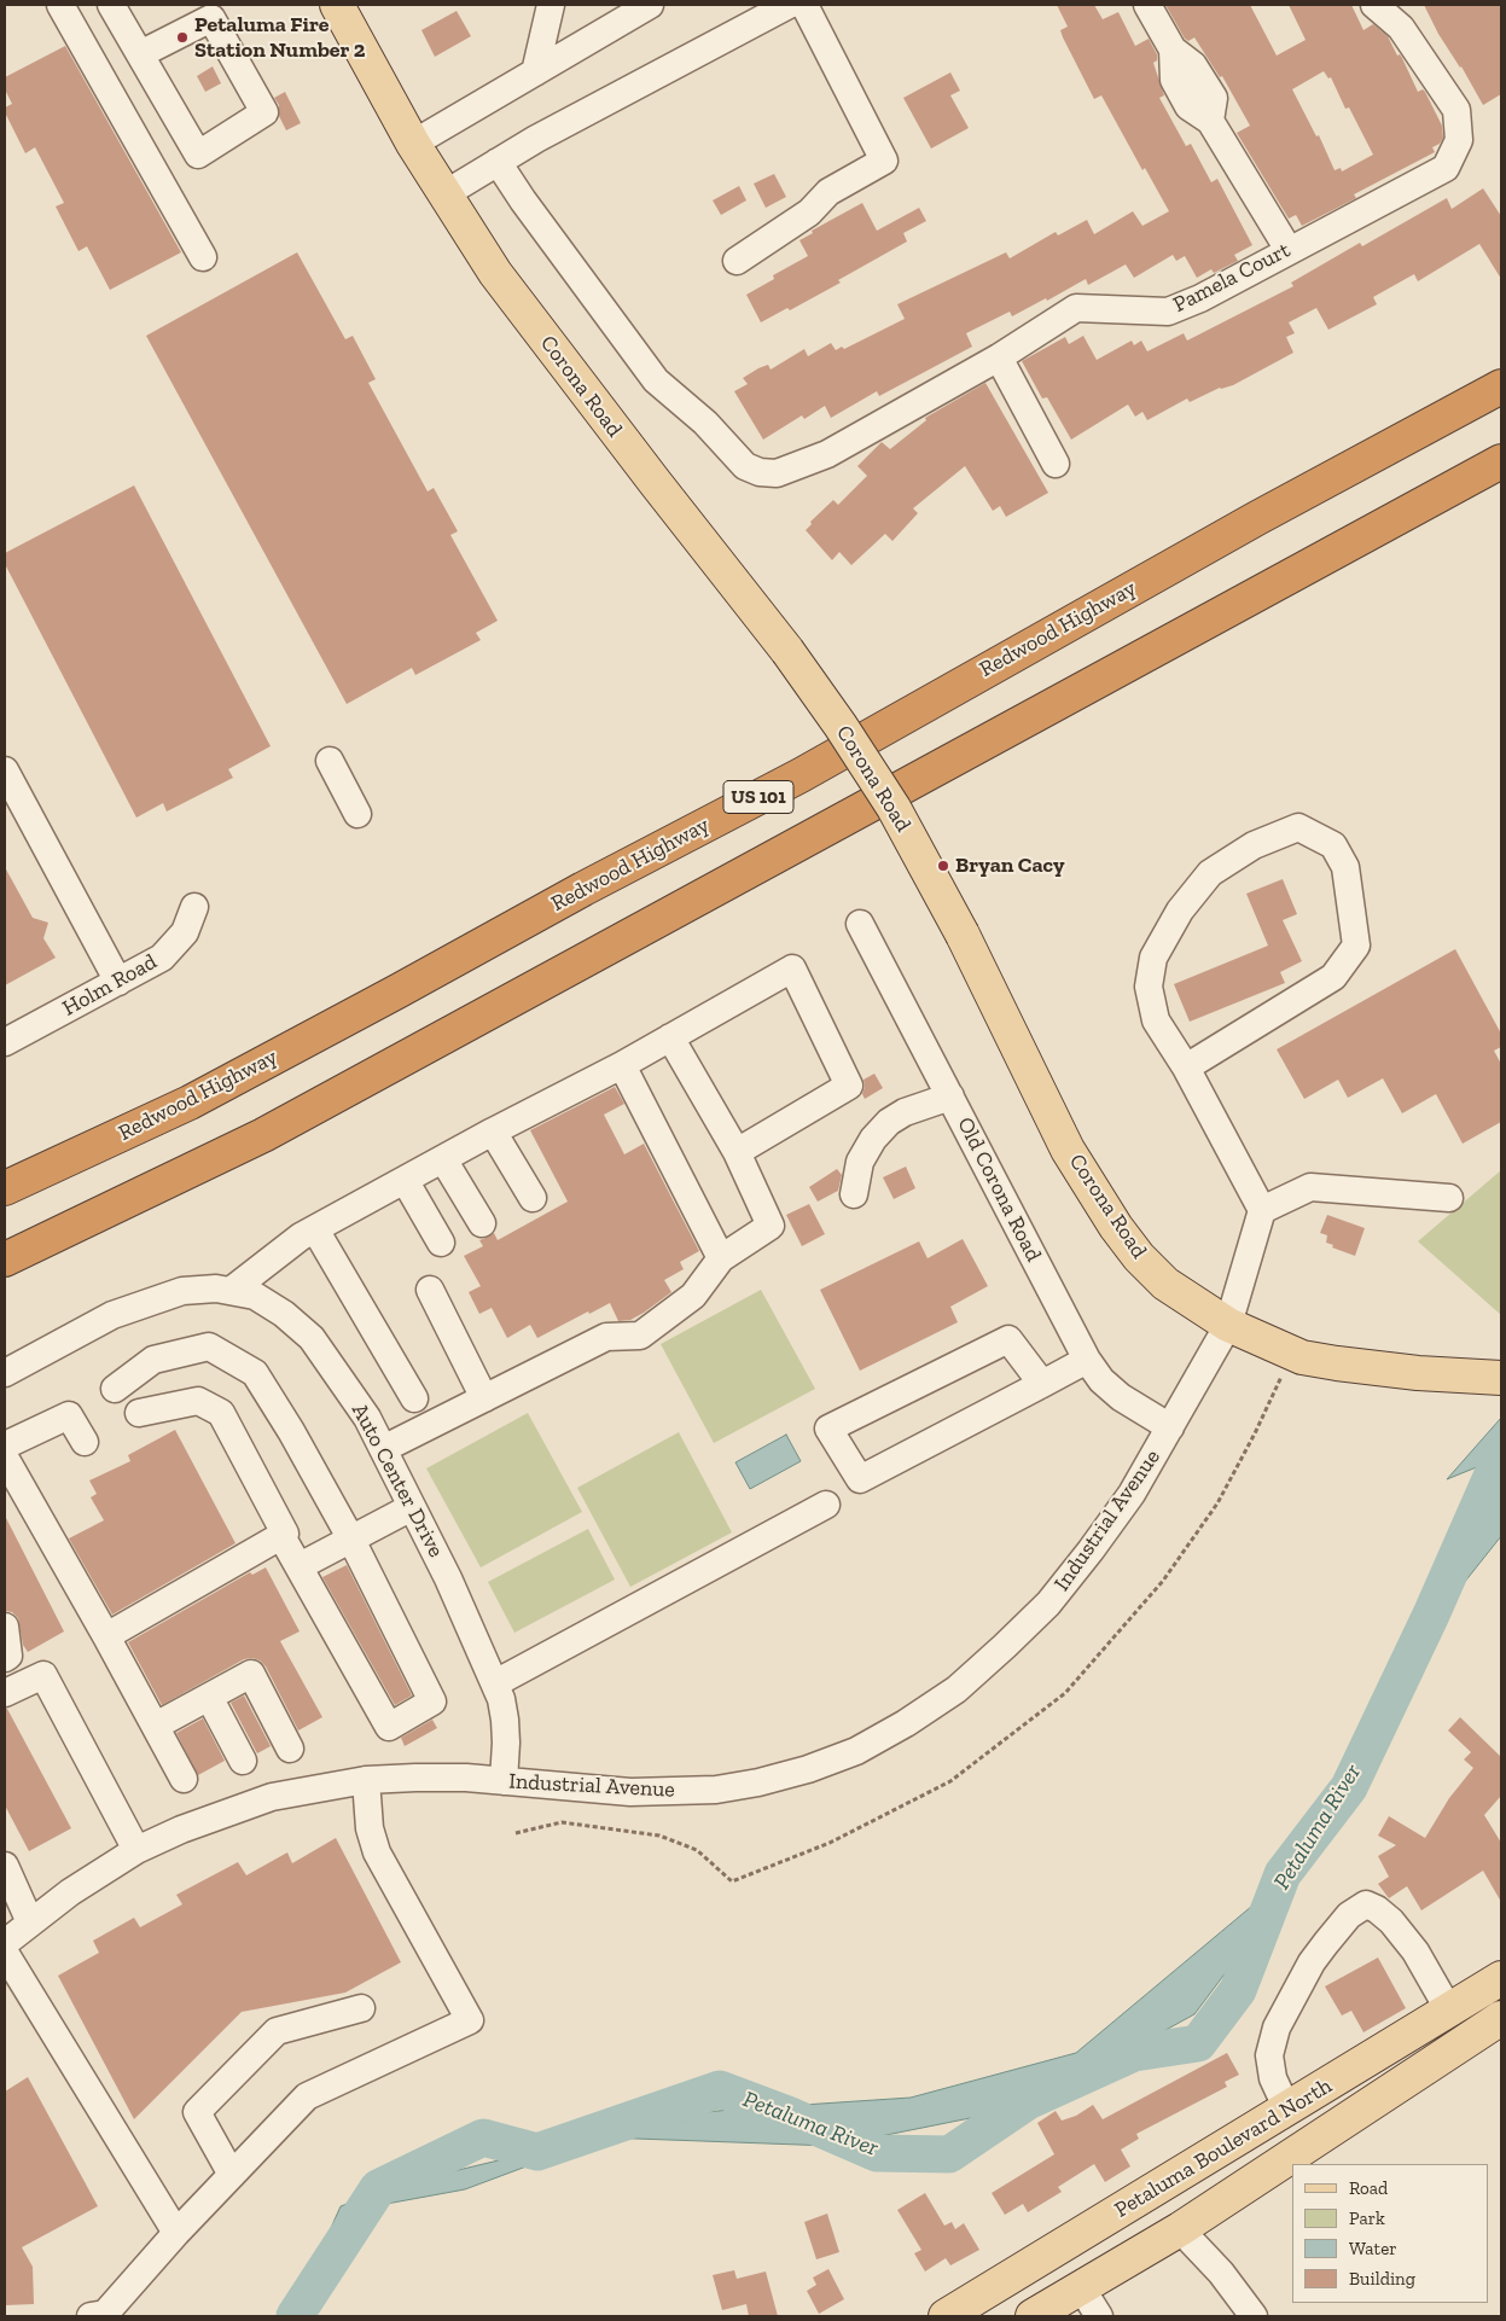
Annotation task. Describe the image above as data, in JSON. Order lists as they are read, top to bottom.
{
  "streets": {
    "highway": ["Redwood Highway", "US 101"],
    "main road": ["Corona Road", "Petaluma Boulevard North"],
    "street": [
      "Pamela Court",
      "Holm Road",
      "Old Corona Road",
      "Auto Center Drive",
      "Industrial Avenue"
    ]
  },
  "crossings": [
    ["Corona Road", "Industrial Avenue"],
    ["Old Corona Road", "Industrial Avenue"],
    ["Auto Center Drive", "Industrial Avenue"]
  ],
  "water": ["Petaluma River"],
  "places": ["Petaluma Fire Station Number 2", "Bryan Cacy"],
  "legend": [
    "Road",
    "Park",
    "Water",
    "Building"
  ]
}
